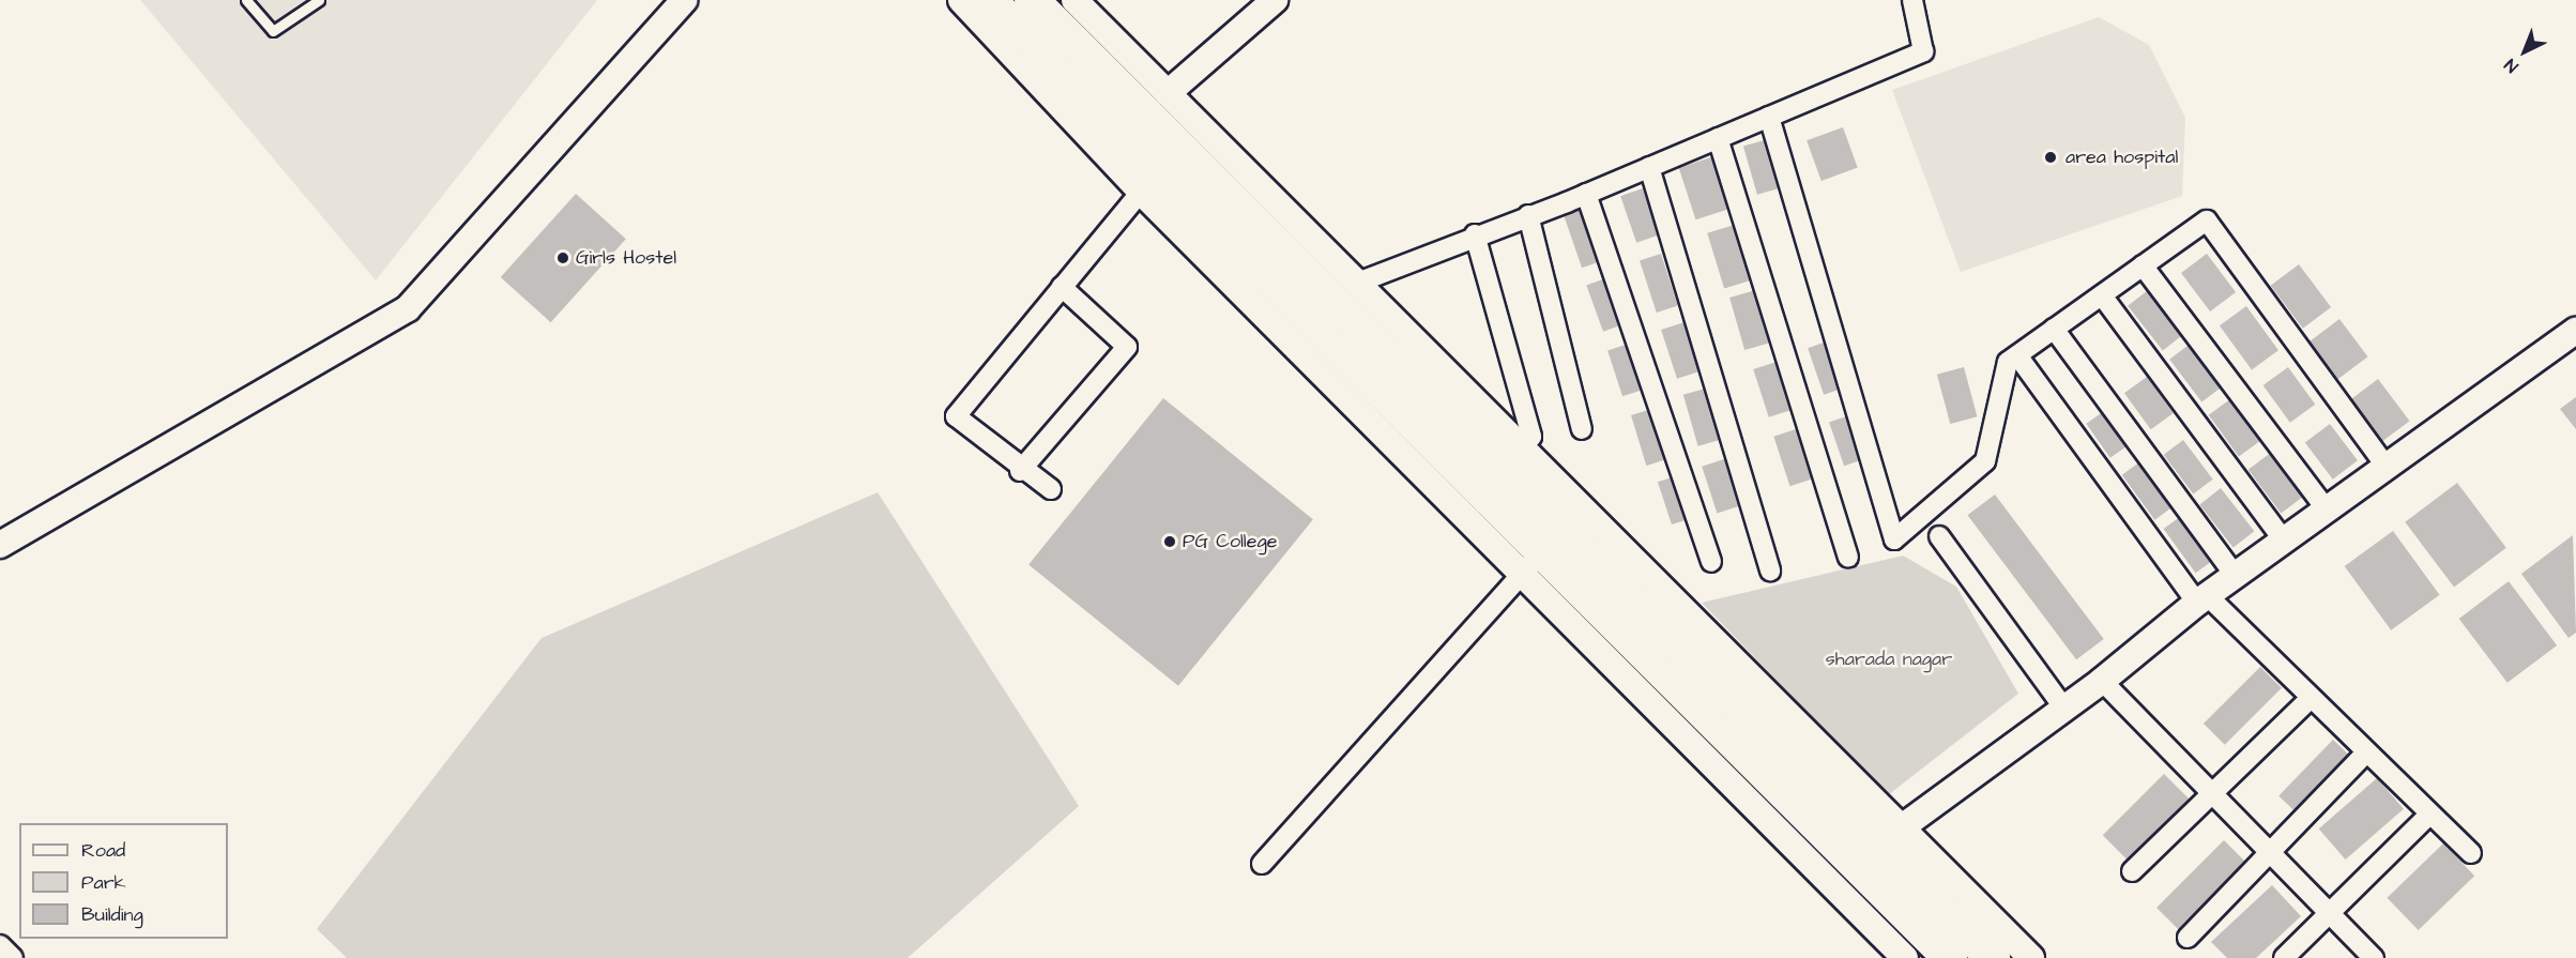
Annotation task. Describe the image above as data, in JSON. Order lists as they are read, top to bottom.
{
  "parks": ["sharada nagar"],
  "places": ["area hospital", "Girls Hostel", "PG College"],
  "legend": ["Road", "Park", "Building"],
  "north": "bottom left"
}
